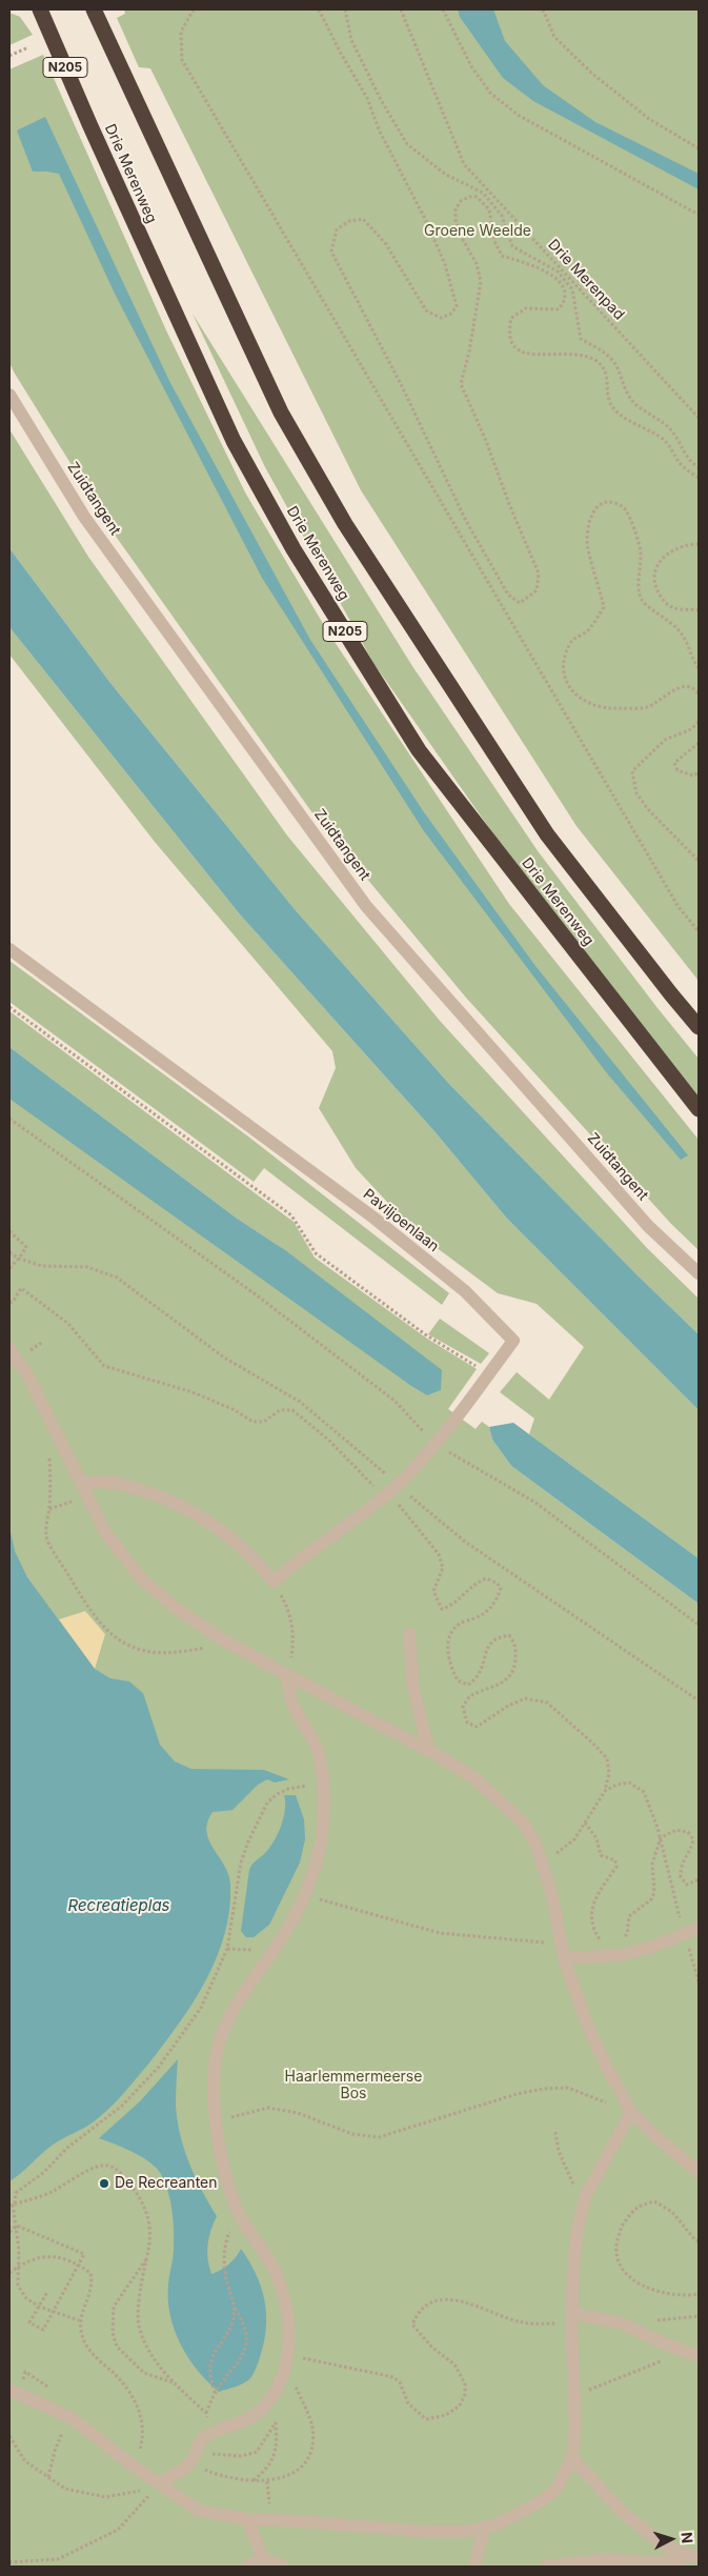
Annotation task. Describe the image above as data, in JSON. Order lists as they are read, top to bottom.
{
  "streets": {
    "highway": ["N205", "Drie Merenweg"],
    "street": ["Zuidtangent", "Paviljoenlaan"],
    "path": ["Drie Merenpad"]
  },
  "water": ["Recreatieplas"],
  "parks": ["Groene Weelde", "Haarlemmermeerse Bos"],
  "places": ["De Recreanten"],
  "north": "right"
}
